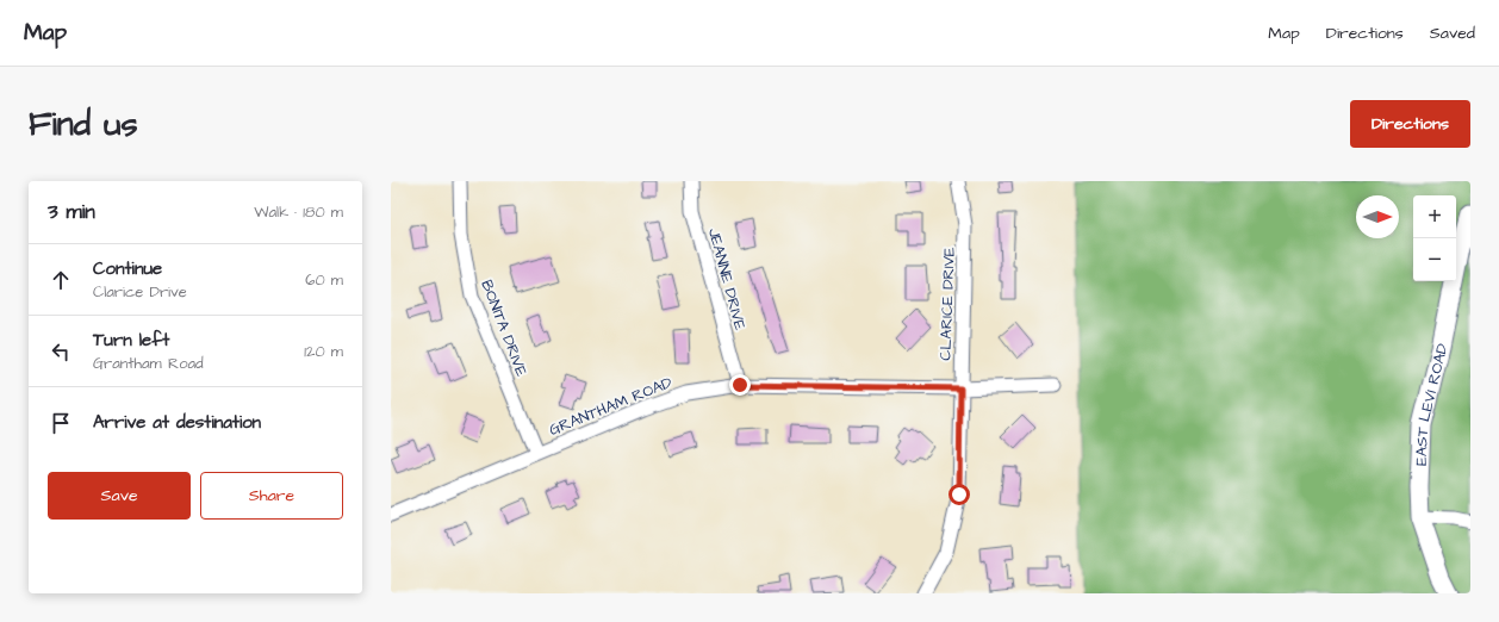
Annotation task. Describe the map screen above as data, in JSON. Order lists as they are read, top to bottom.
{
  "streets": {
    "street": [
      "JEANNE DRIVE",
      "CLARICE DRIVE",
      "BONITA DRIVE",
      "EAST LEVI ROAD",
      "GRANTHAM ROAD"
    ]
  },
  "crossings": [
    ["JEANNE DRIVE", "GRANTHAM ROAD"],
    ["CLARICE DRIVE", "GRANTHAM ROAD"],
    ["BONITA DRIVE", "GRANTHAM ROAD"]
  ],
  "north": "right",
  "page": {
    "header": "Map",
    "nav": ["Map", "Directions", "Saved"],
    "buttons": [
      "Directions",
      ["Save", "Share"]
    ],
    "title": "Find us",
    "heading": ["3 min", "Walk · 180 m"],
    "map_buttons": ["+", "−"],
    "list": [
      ["Continue", "Clarice Drive", "60 m"],
      ["Turn left", "Grantham Road", "120 m"],
      "Arrive at destination"
    ]
  }
}
